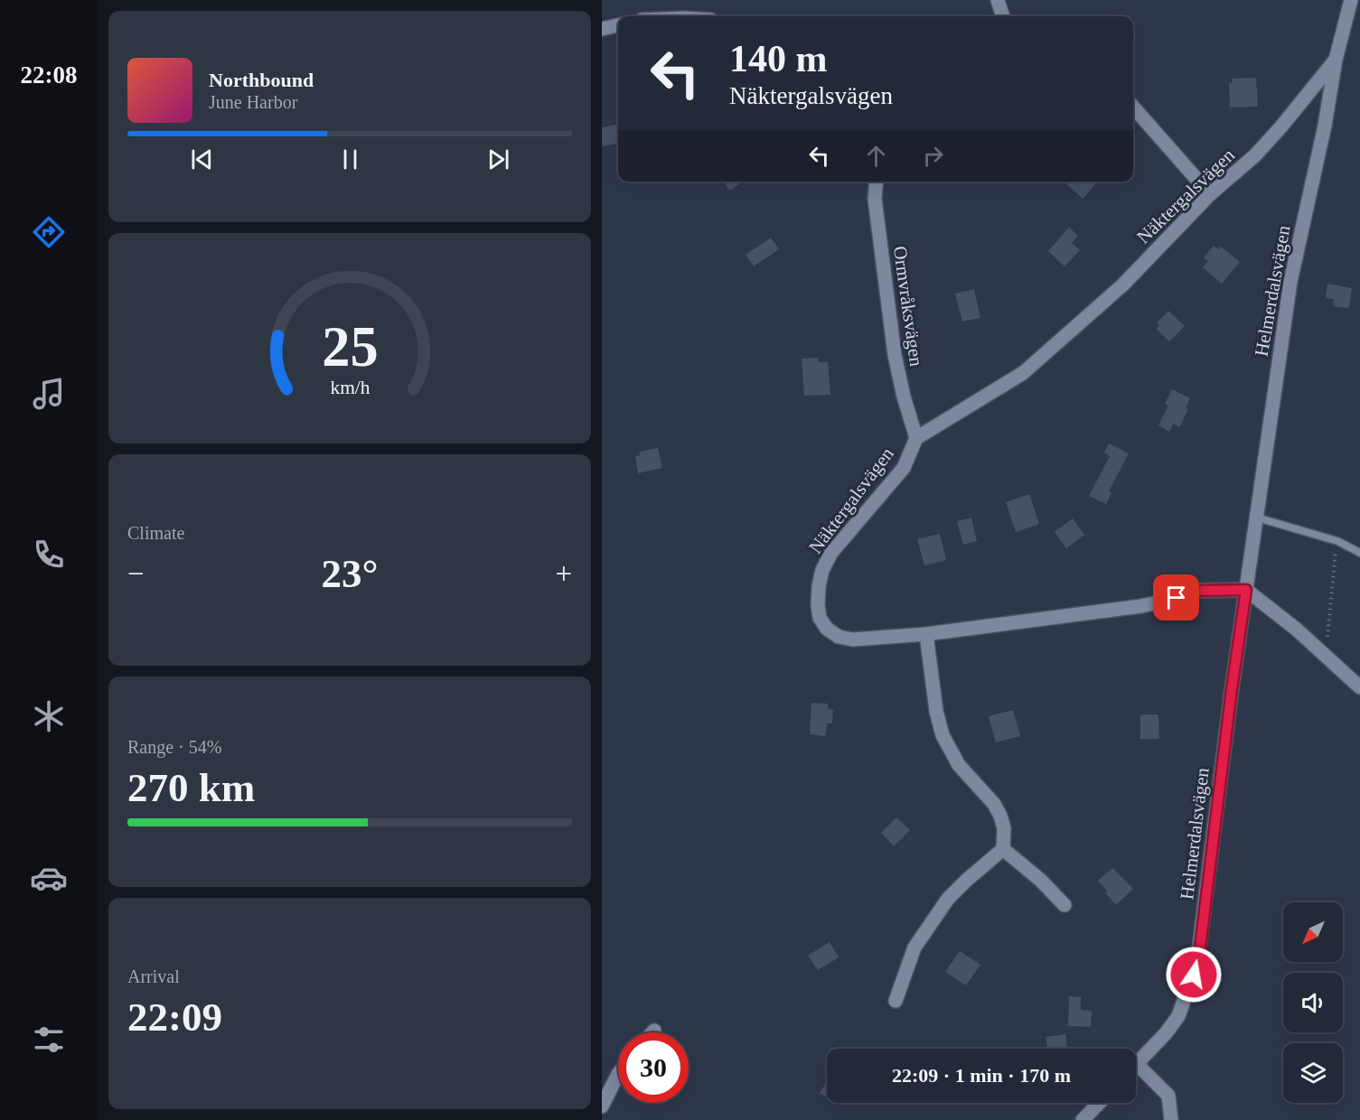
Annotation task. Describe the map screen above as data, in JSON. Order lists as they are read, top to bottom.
{
  "streets": {
    "street": ["Näktergalsvägen", "Helmerdalsvägen", "Ormvråksvägen"]
  },
  "crossings": [
    ["Näktergalsvägen", "Helmerdalsvägen"],
    ["Näktergalsvägen", "Ormvråksvägen"]
  ],
  "north": "bottom left",
  "page": {
    "tabs": "22:08",
    "turn": ["140 m", "Näktergalsvägen"],
    "song": ["Northbound", "June Harbor"],
    "tile": [
      "Climate",
      ["Range · 54%", "270 km"],
      ["Arrival", "22:09"]
    ],
    "heat": ["−", "23°", "+"],
    "limit": "30",
    "trip": "22:09 · 1 min · 170 m",
    "gauge": ["25", "km/h"]
  }
}
